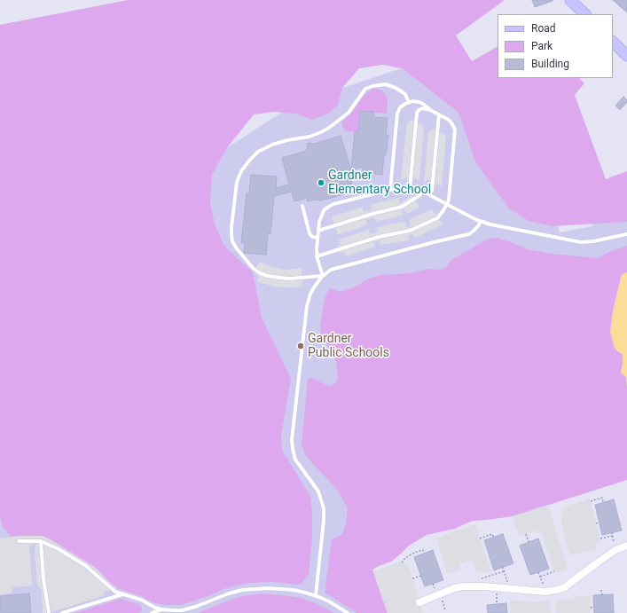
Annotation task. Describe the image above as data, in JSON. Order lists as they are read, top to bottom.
{
  "places": ["Gardner Elementary School", "Gardner Public Schools"],
  "legend": ["Road", "Park", "Building"]
}
